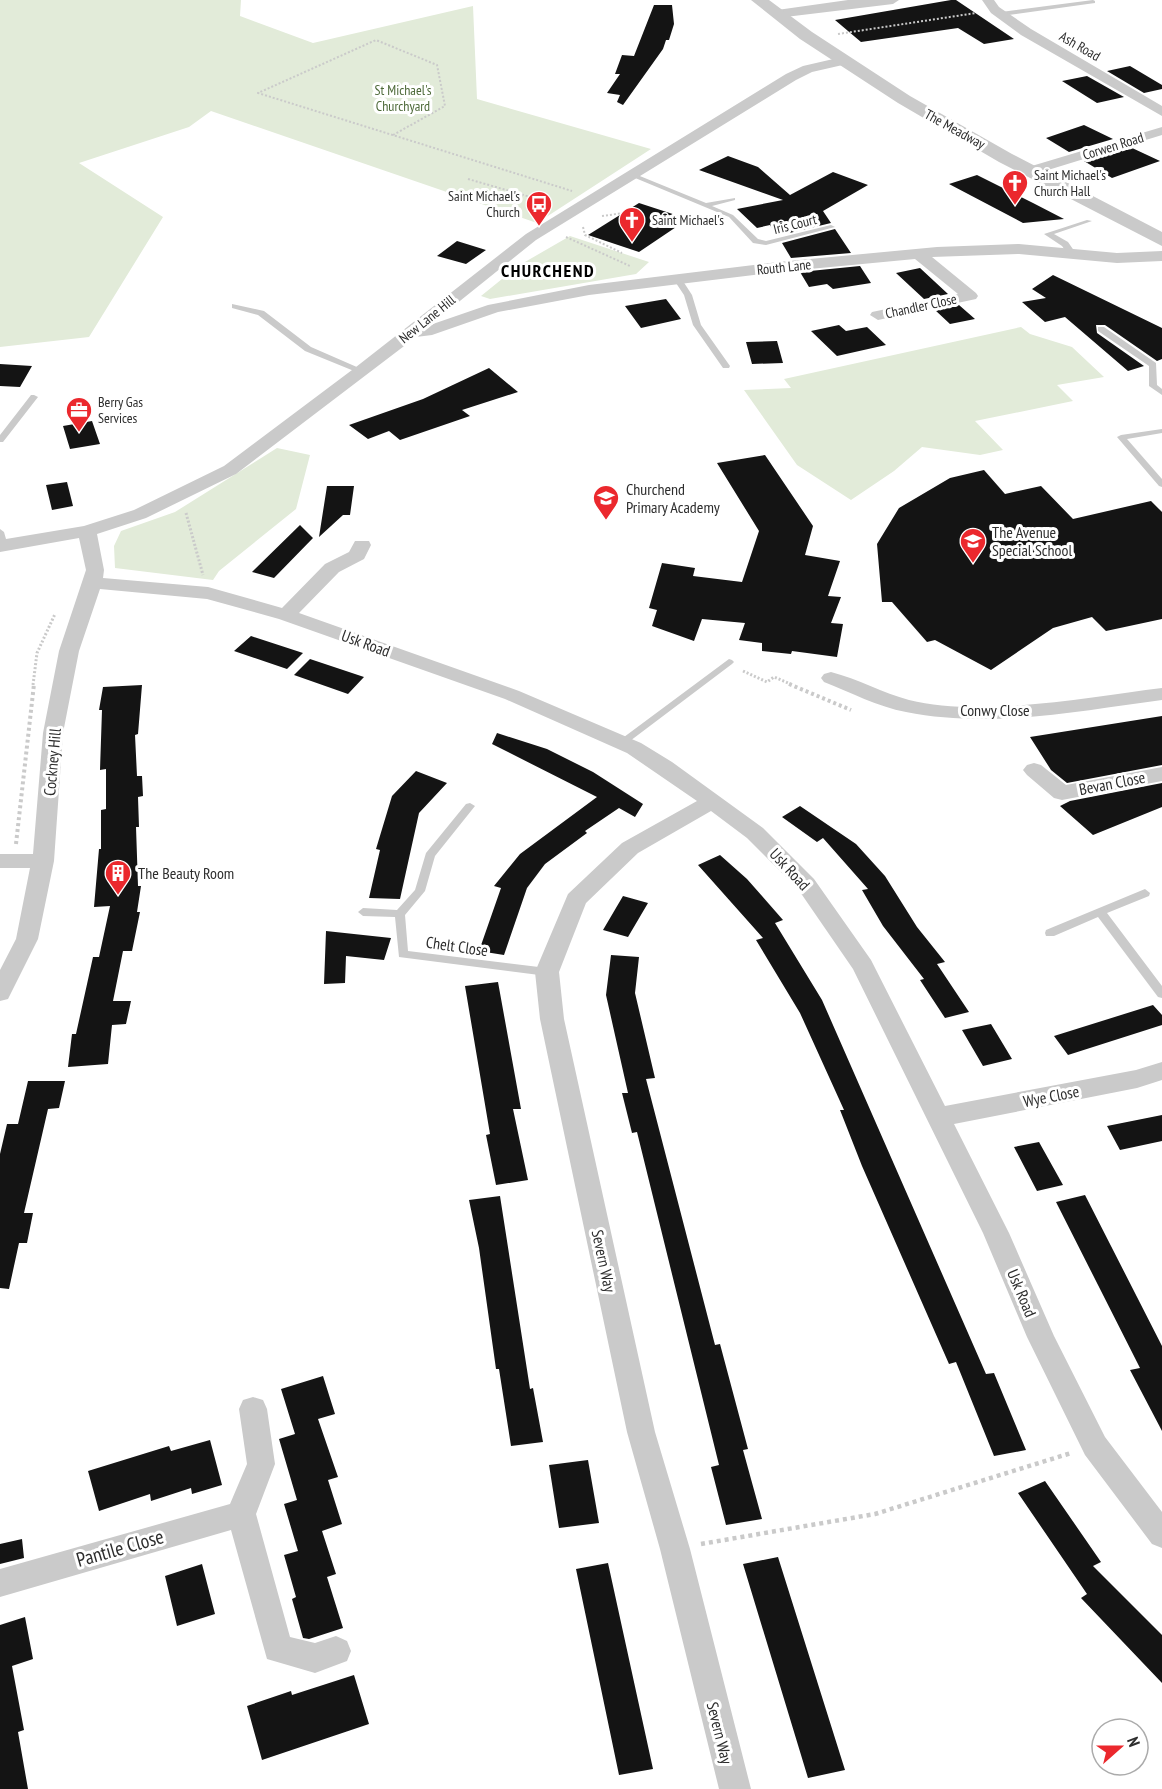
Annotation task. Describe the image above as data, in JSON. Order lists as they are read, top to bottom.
{
  "streets": {
    "street": [
      "Ash Road",
      "The Meadway",
      "Corwen Road",
      "Routh Lane",
      "Chandler Close",
      "New Lane Hill",
      "Usk Road",
      "Conwy Close",
      "Cockney Hill",
      "Bevan Close",
      "Wye Close",
      "Severn Way",
      "Pantile Close"
    ],
    "lane": ["Iris Court", "Chelt Close"]
  },
  "crossings": [
    ["The Meadway", "Corwen Road"],
    ["The Meadway", "New Lane Hill"],
    ["Iris Court", "New Lane Hill"],
    ["Routh Lane", "Chandler Close"],
    ["Routh Lane", "New Lane Hill"],
    ["New Lane Hill", "Cockney Hill"],
    ["Usk Road", "Cockney Hill"],
    ["Usk Road", "Wye Close"],
    ["Usk Road", "Severn Way"],
    ["Chelt Close", "Severn Way"]
  ],
  "districts": ["CHURCHEND"],
  "parks": ["St Michael's Churchyard"],
  "places": {
    "church": ["Saint Michael's Church Hall", "Saint Michael's"],
    "bus stop": ["Saint Michael's Church"],
    "office": ["Berry Gas Services"],
    "school or university": ["Churchend Primary Academy", "The Avenue Special School"],
    "building": ["The Beauty Room"]
  },
  "north": "right"
}
